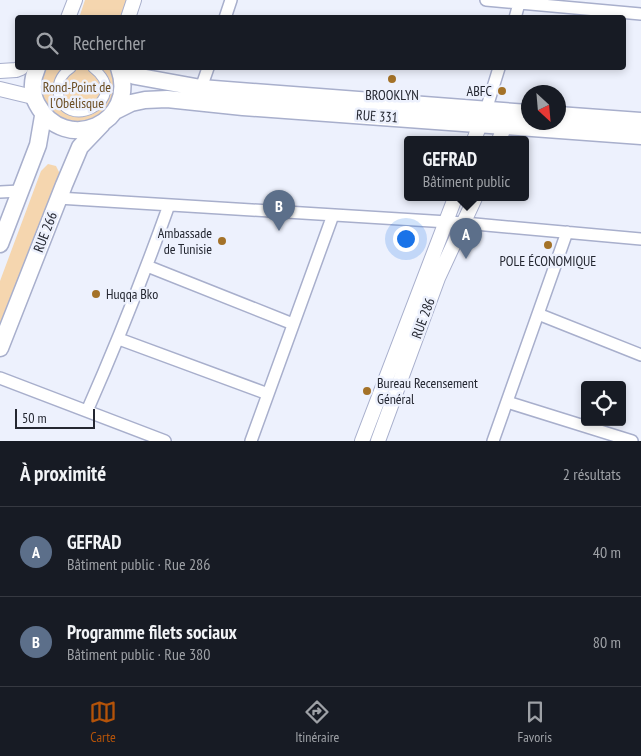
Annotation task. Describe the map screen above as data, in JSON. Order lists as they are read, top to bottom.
{
  "streets": {
    "main road": ["RUE 331", "RUE 266"],
    "street": ["RUE 286"]
  },
  "parks": ["Rond-Point de l'Obélisque"],
  "places": [
    "BROOKLYN",
    "ABFC",
    "Ambassade de Tunisie",
    "POLE ÉCONOMIQUE",
    "Huqqa Bko",
    "Bureau Recensement Général"
  ],
  "scale_bar": "50 m",
  "north": "bottom right",
  "page": {
    "search": "Rechercher",
    "popup": ["GEFRAD", "Bâtiment public"],
    "pins": ["B", "A"],
    "scale": "50 m",
    "heading": ["À proximité", "2 résultats"],
    "list": [
      {
        "mark": "A",
        "name": "GEFRAD",
        "note": "Bâtiment public · Rue 286",
        "value": "40 m"
      },
      {
        "mark": "B",
        "name": "Programme filets sociaux",
        "note": "Bâtiment public · Rue 380",
        "value": "80 m"
      }
    ],
    "nav": ["Carte", "Itinéraire", "Favoris"]
  }
}
